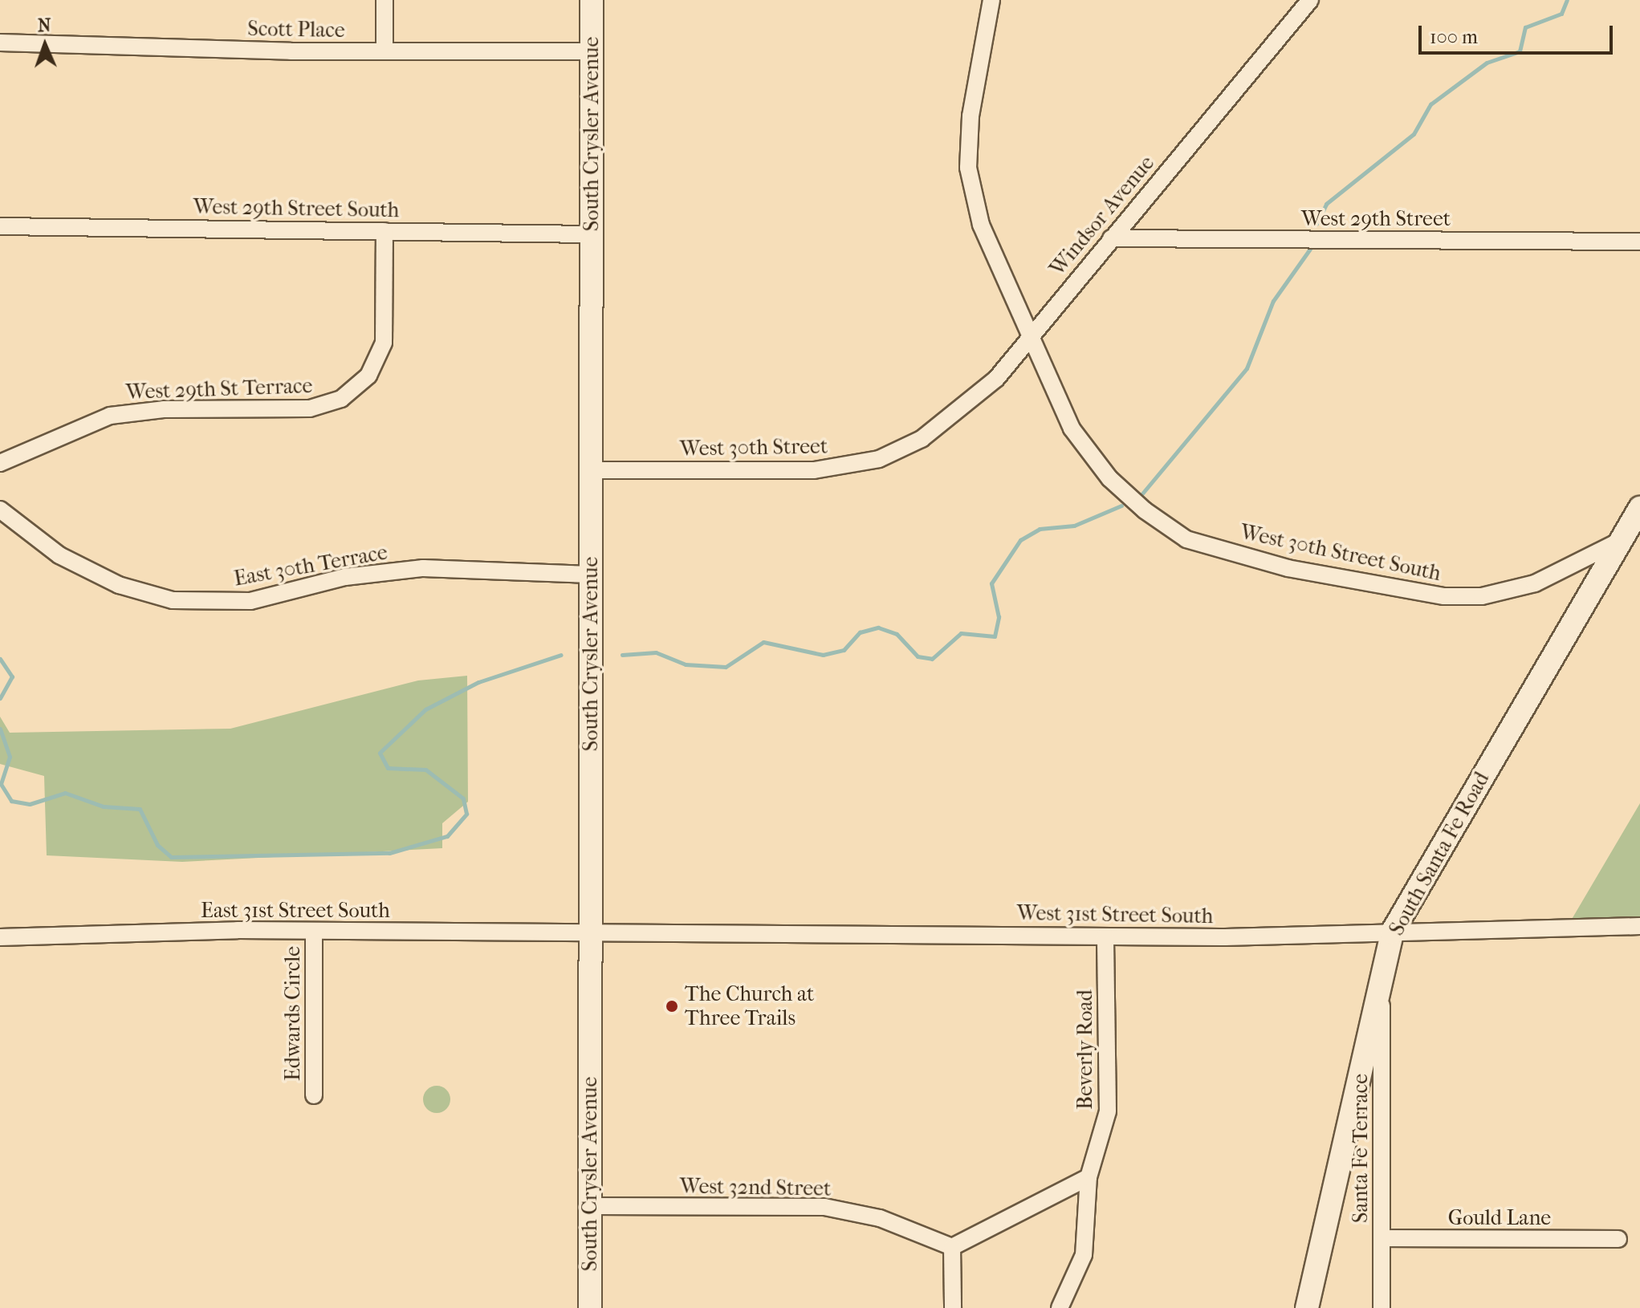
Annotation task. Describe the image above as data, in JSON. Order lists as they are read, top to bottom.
{
  "streets": {
    "main road": ["South Crysler Avenue", "South Santa Fe Road"],
    "street": [
      "Scott Place",
      "West 29th Street South",
      "Windsor Avenue",
      "West 29th Street",
      "West 29th St Terrace",
      "West 30th Street",
      "West 30th Street South",
      "East 30th Terrace",
      "East 31st Street South",
      "West 31st Street South",
      "Edwards Circle",
      "Beverly Road",
      "Santa Fe Terrace",
      "West 32nd Street",
      "Gould Lane"
    ]
  },
  "crossings": [
    ["Scott Place", "South Crysler Avenue"],
    ["South Crysler Avenue", "West 29th Street South"],
    ["South Crysler Avenue", "West 30th Street"],
    ["South Crysler Avenue", "East 30th Terrace"],
    ["South Crysler Avenue", "East 31st Street South"],
    ["South Crysler Avenue", "West 31st Street South"],
    ["South Crysler Avenue", "West 32nd Street"],
    ["West 29th Street South", "West 29th St Terrace"],
    ["Windsor Avenue", "West 29th Street"],
    ["Windsor Avenue", "West 30th Street"],
    ["Windsor Avenue", "West 30th Street South"],
    ["West 30th Street South", "South Santa Fe Road"],
    ["South Santa Fe Road", "West 31st Street South"],
    ["South Santa Fe Road", "Santa Fe Terrace"],
    ["East 31st Street South", "West 31st Street South"],
    ["East 31st Street South", "Edwards Circle"],
    ["West 31st Street South", "Beverly Road"],
    ["Santa Fe Terrace", "Gould Lane"]
  ],
  "places": ["The Church at Three Trails"],
  "scale_bar": "100 m",
  "north": "top"
}
